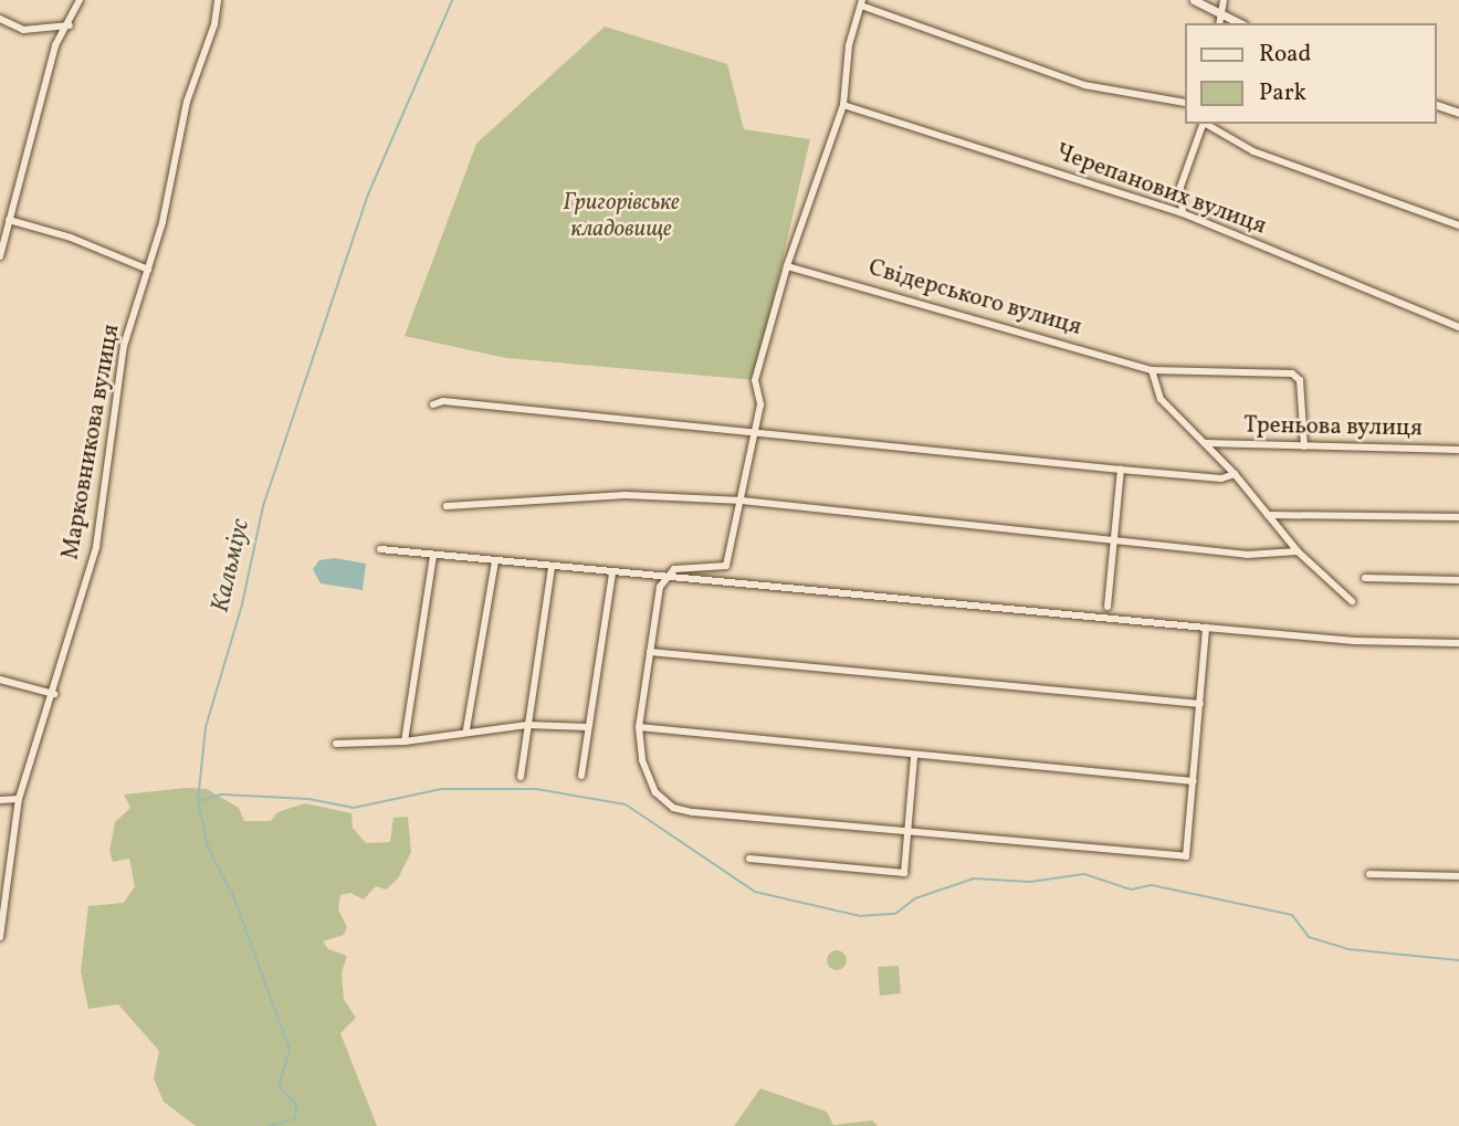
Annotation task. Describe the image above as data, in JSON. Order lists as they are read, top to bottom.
{
  "streets": {
    "street": [
      "Черепанових вулиця",
      "Свiдерського вулиця",
      "Треньова вулиця",
      "Марковникова вулиця"
    ]
  },
  "crossings": [
    ["Свiдерського вулиця", "Треньова вулиця"]
  ],
  "water": ["Кальміус"],
  "parks": ["Григорівське кладовище"],
  "legend": ["Road", "Park"]
}
